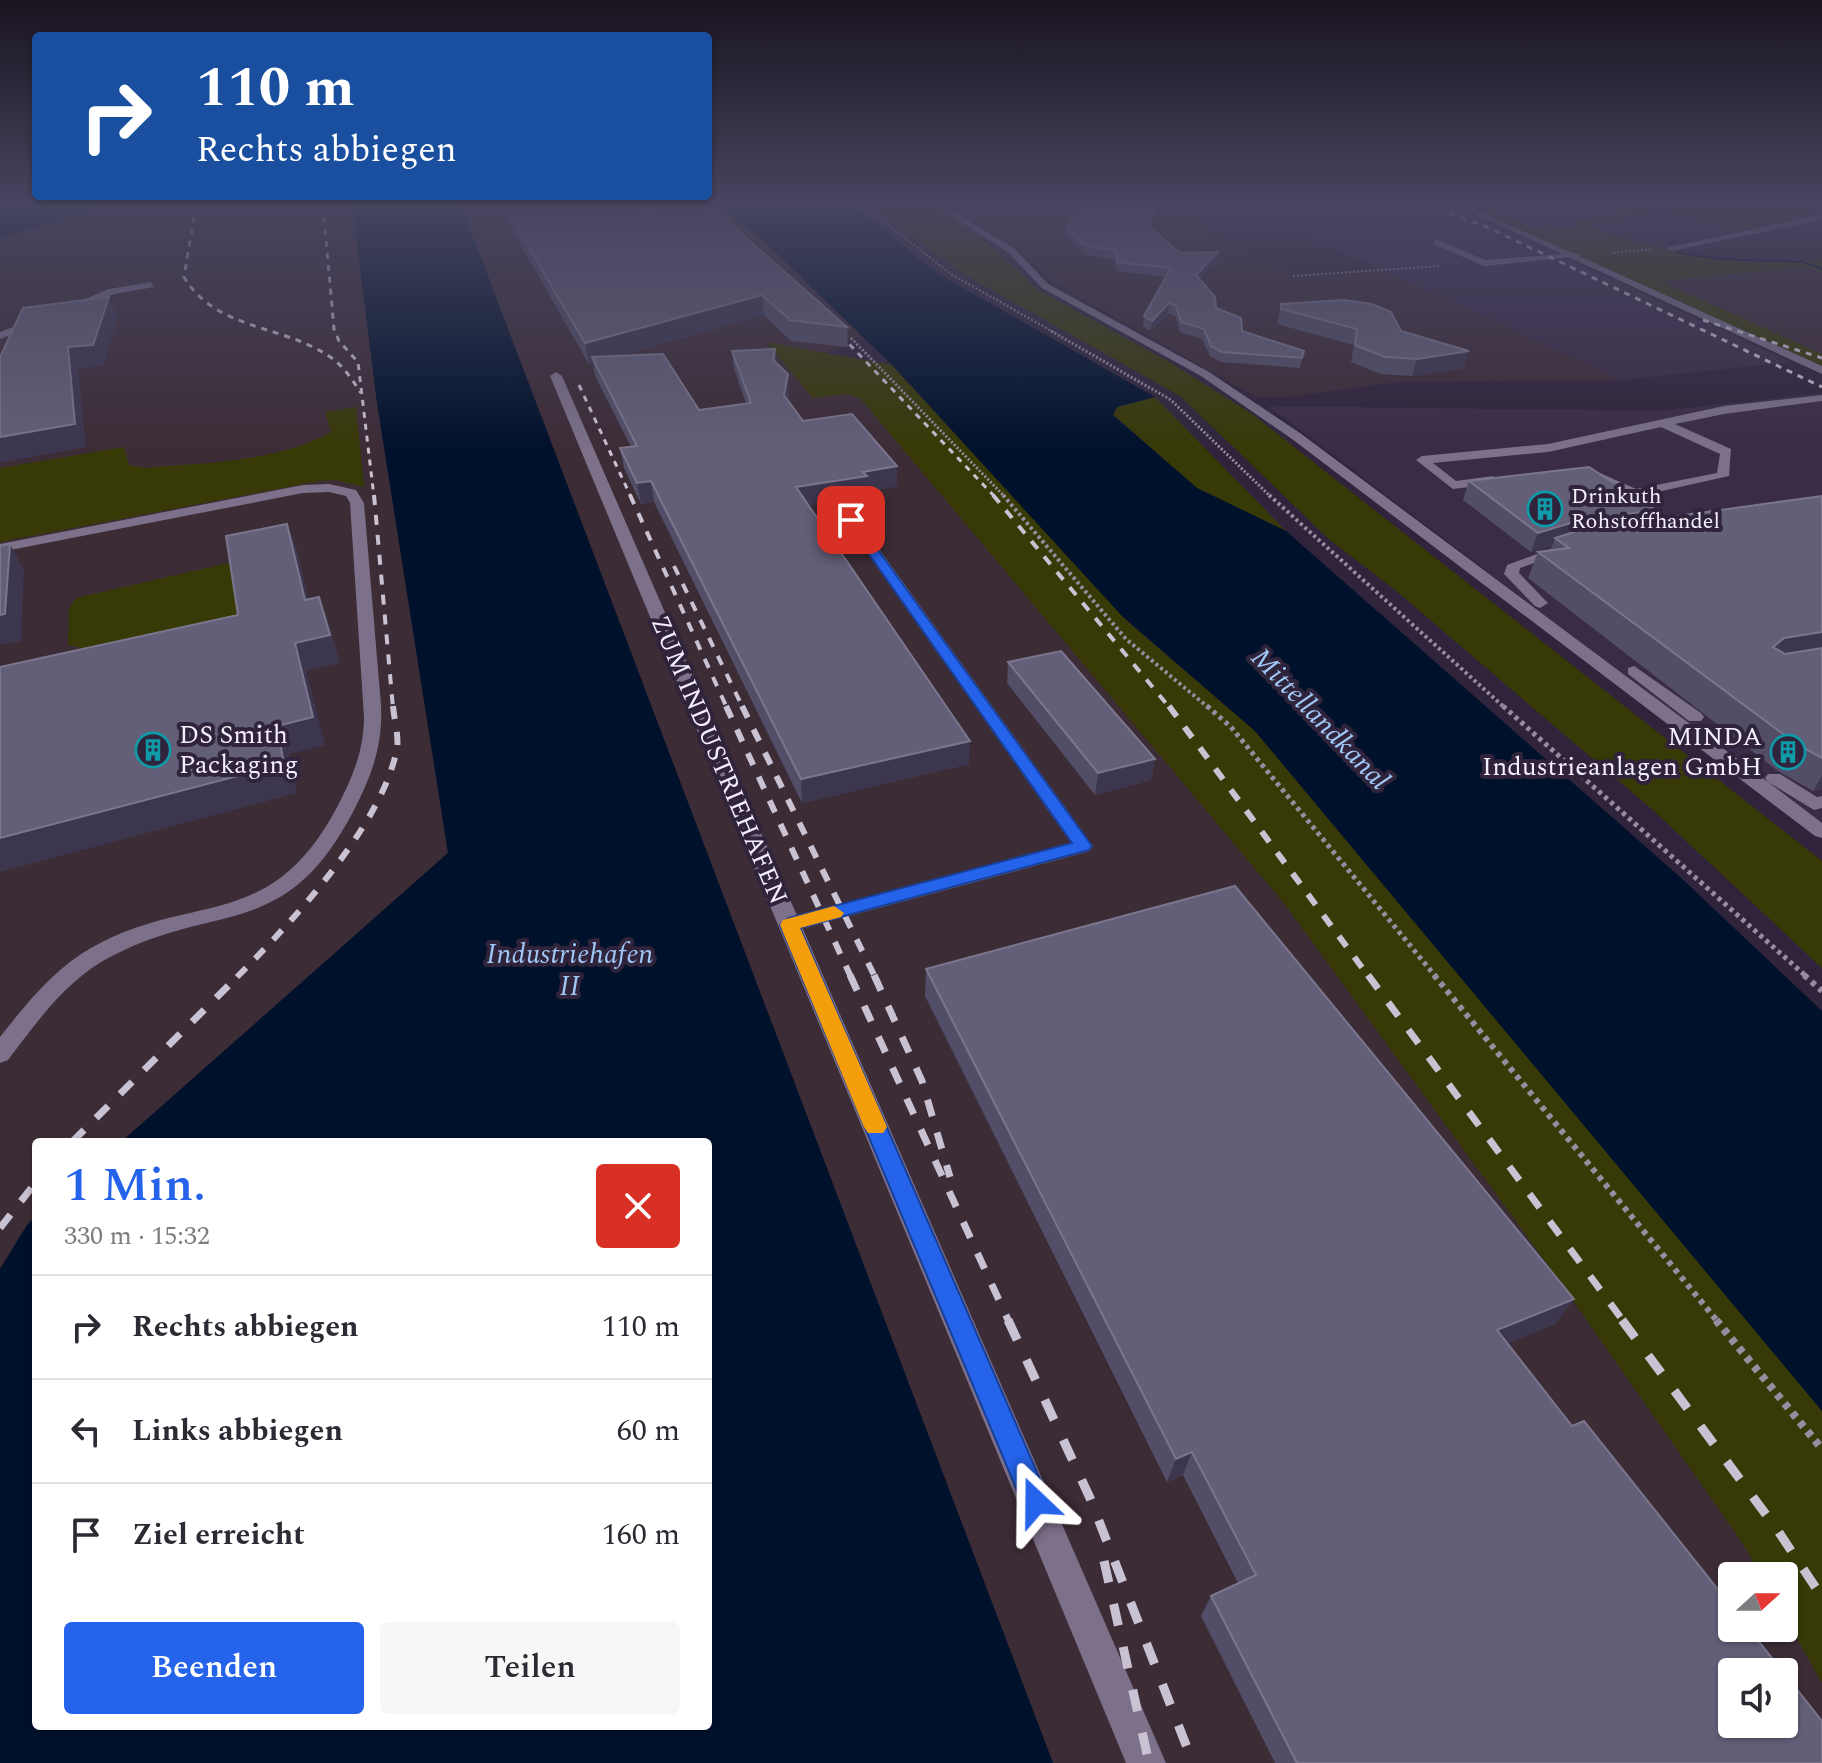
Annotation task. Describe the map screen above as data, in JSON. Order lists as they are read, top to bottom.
{
  "streets": {
    "street": ["ZUM INDUSTRIEHAFEN"]
  },
  "water": ["Mittellandkanal", "Industriehafen II"],
  "places": {
    "building": ["Drinkuth Rohstoffhandel", "DS Smith Packaging", "MINDA Industrieanlagen GmbH"]
  },
  "north": "right",
  "page": {
    "turn": ["110 m", "Rechts abbiegen"],
    "heading": ["1 Min.", "330 m · 15:32"],
    "list": [
      {
        "name": "Rechts abbiegen",
        "value": "110 m"
      },
      {
        "name": "Links abbiegen",
        "value": "60 m"
      },
      {
        "name": "Ziel erreicht",
        "value": "160 m"
      }
    ],
    "buttons": ["Beenden", "Teilen"]
  }
}
